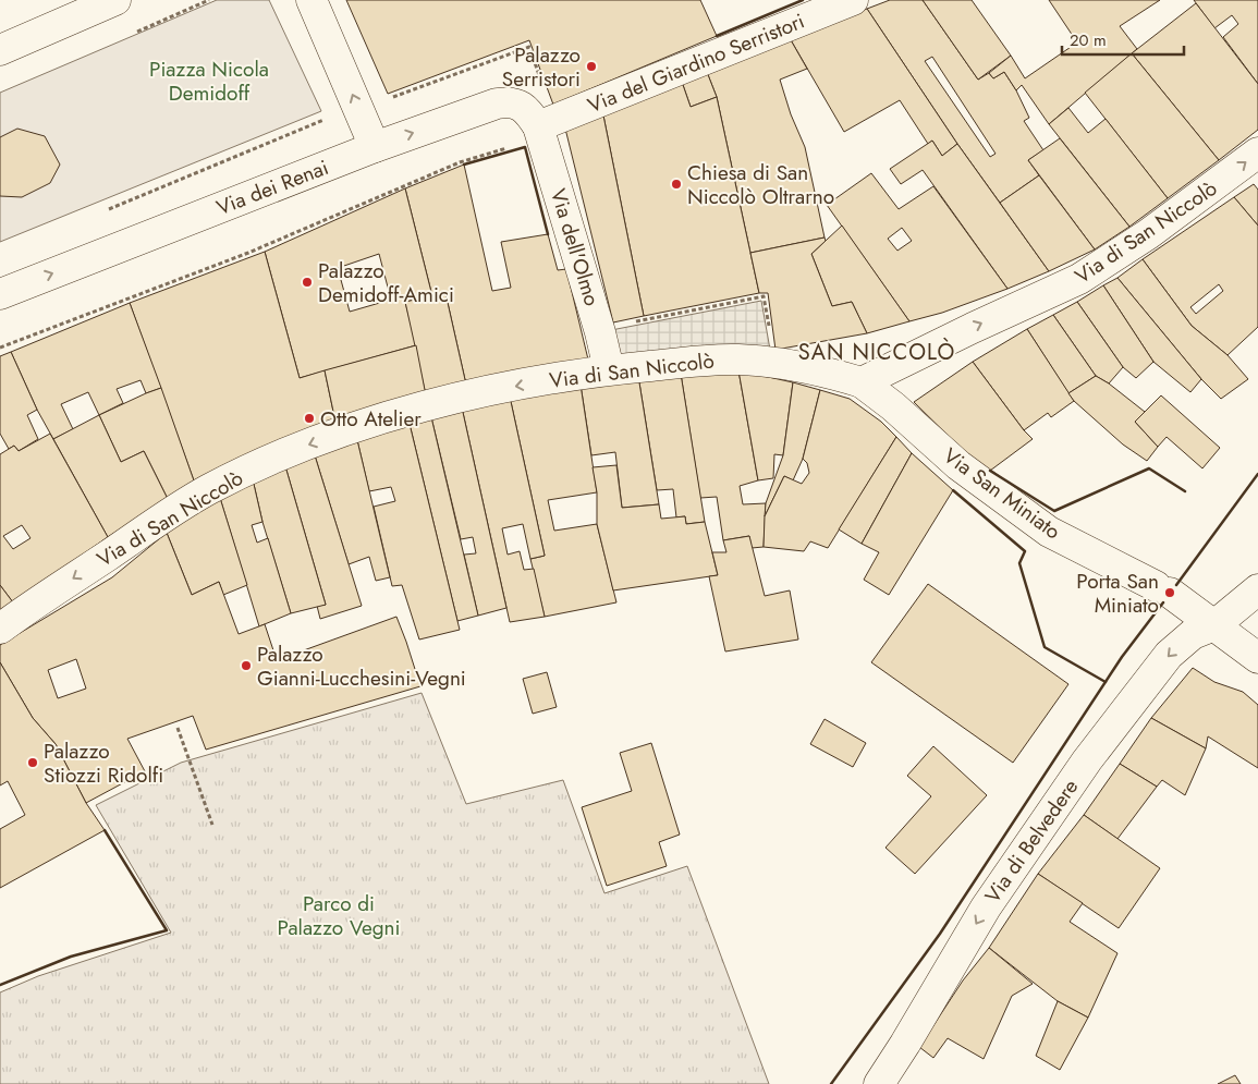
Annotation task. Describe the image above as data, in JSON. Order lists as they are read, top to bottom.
{
  "streets": {
    "street": [
      "Via del Giardino Serristori",
      "Via dei Renai",
      "Via di San Niccolò",
      "Via dell'Olmo",
      "Via San Miniato",
      "Via di Belvedere"
    ]
  },
  "crossings": [
    ["Via del Giardino Serristori", "Via dei Renai"],
    ["Via del Giardino Serristori", "Via dell'Olmo"],
    ["Via dei Renai", "Via dell'Olmo"],
    ["Via di San Niccolò", "Via dell'Olmo"],
    ["Via di San Niccolò", "Via San Miniato"],
    ["Via San Miniato", "Via di Belvedere"]
  ],
  "one_way": ["Via dei Renai", "Via di Belvedere"],
  "districts": ["SAN NICCOLÒ"],
  "parks": ["Piazza Nicola Demidoff", "Parco di Palazzo Vegni"],
  "places": [
    "Palazzo Serristori",
    "Chiesa di San Niccolò Oltrarno",
    "Palazzo Demidoff-Amici",
    "Otto Atelier",
    "Porta San Miniato",
    "Palazzo Gianni-Lucchesini-Vegni",
    "Palazzo Stiozzi Ridolfi"
  ],
  "scale_bar": "20 m"
}
